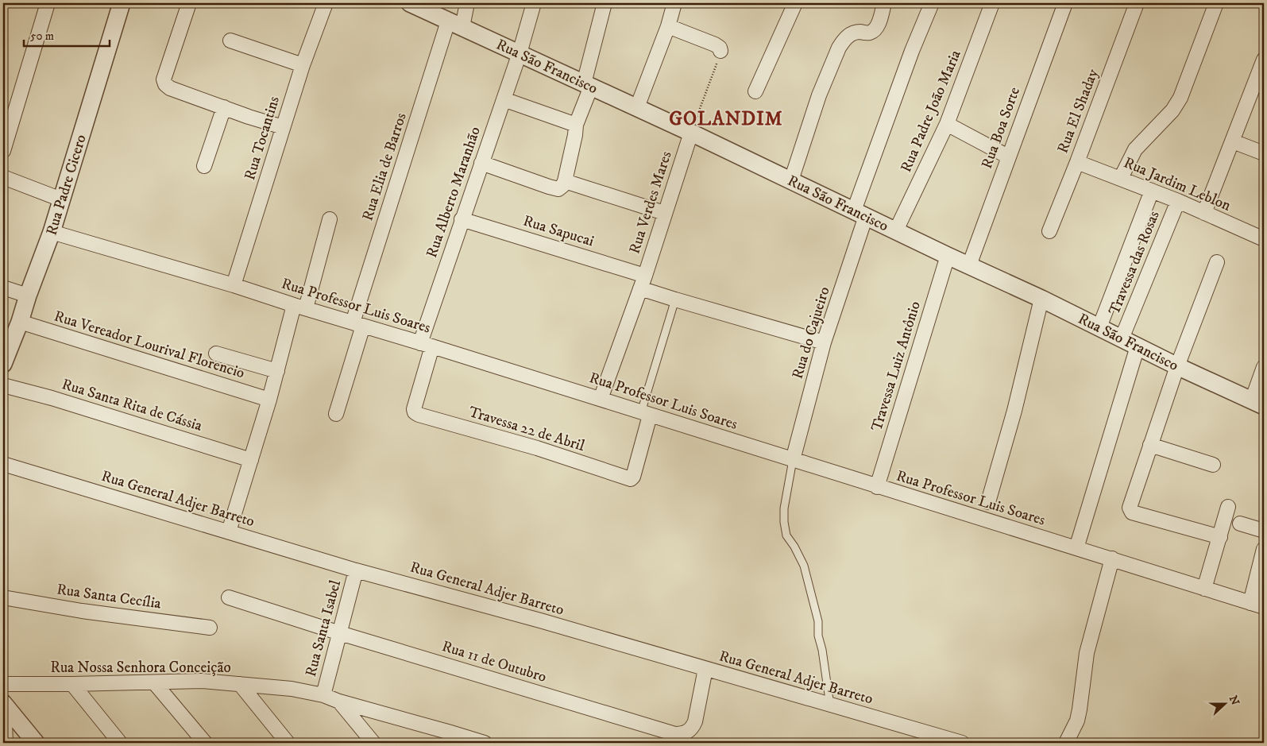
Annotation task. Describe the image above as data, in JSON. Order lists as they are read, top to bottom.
{
  "streets": {
    "street": [
      "Rua São Francisco",
      "Rua Padre João Maria",
      "Rua El Shaday",
      "Rua Boa Sorte",
      "Rua Tocantins",
      "Rua Elia de Barros",
      "Rua Padre Cicero",
      "Rua Jardim Leblon",
      "Rua Alberto Maranhão",
      "Rua Verdes Mares",
      "Rua Sapucai",
      "Travessa das Rosas",
      "Rua Professor Luis Soares",
      "Rua do Cajueiro",
      "Rua Vereador Lourival Florencio",
      "Travessa Luiz Antônio",
      "Rua Santa Rita de Cássia",
      "Travessa 22 de Abril",
      "Rua General Adjer Barreto",
      "Rua Santa Cecília",
      "Rua Santa Isabel",
      "Rua 11 de Outubro",
      "Rua Nossa Senhora Conceição"
    ]
  },
  "crossings": [
    ["Rua São Francisco", "Rua Padre João Maria"],
    ["Rua São Francisco", "Rua Boa Sorte"],
    ["Rua São Francisco", "Rua Elia de Barros"],
    ["Rua São Francisco", "Rua Alberto Maranhão"],
    ["Rua São Francisco", "Rua Verdes Mares"],
    ["Rua São Francisco", "Travessa das Rosas"],
    ["Rua São Francisco", "Rua do Cajueiro"],
    ["Rua São Francisco", "Travessa Luiz Antônio"],
    ["Rua El Shaday", "Rua Jardim Leblon"],
    ["Rua Tocantins", "Rua Professor Luis Soares"],
    ["Rua Elia de Barros", "Rua Professor Luis Soares"],
    ["Rua Padre Cicero", "Rua Professor Luis Soares"],
    ["Rua Padre Cicero", "Rua Vereador Lourival Florencio"],
    ["Rua Jardim Leblon", "Travessa das Rosas"],
    ["Rua Alberto Maranhão", "Rua Sapucai"],
    ["Rua Alberto Maranhão", "Rua Professor Luis Soares"],
    ["Rua Alberto Maranhão", "Travessa 22 de Abril"],
    ["Rua Verdes Mares", "Rua Sapucai"],
    ["Rua Verdes Mares", "Rua Professor Luis Soares"],
    ["Rua Sapucai", "Rua do Cajueiro"],
    ["Rua Professor Luis Soares", "Rua do Cajueiro"],
    ["Rua Professor Luis Soares", "Travessa Luiz Antônio"],
    ["Rua Professor Luis Soares", "Travessa 22 de Abril"],
    ["Rua General Adjer Barreto", "Rua Santa Isabel"],
    ["Rua General Adjer Barreto", "Rua 11 de Outubro"],
    ["Rua Santa Isabel", "Rua 11 de Outubro"],
    ["Rua Santa Isabel", "Rua Nossa Senhora Conceição"]
  ],
  "districts": ["GOLANDIM"],
  "scale_bar": "50 m",
  "north": "right"
}
